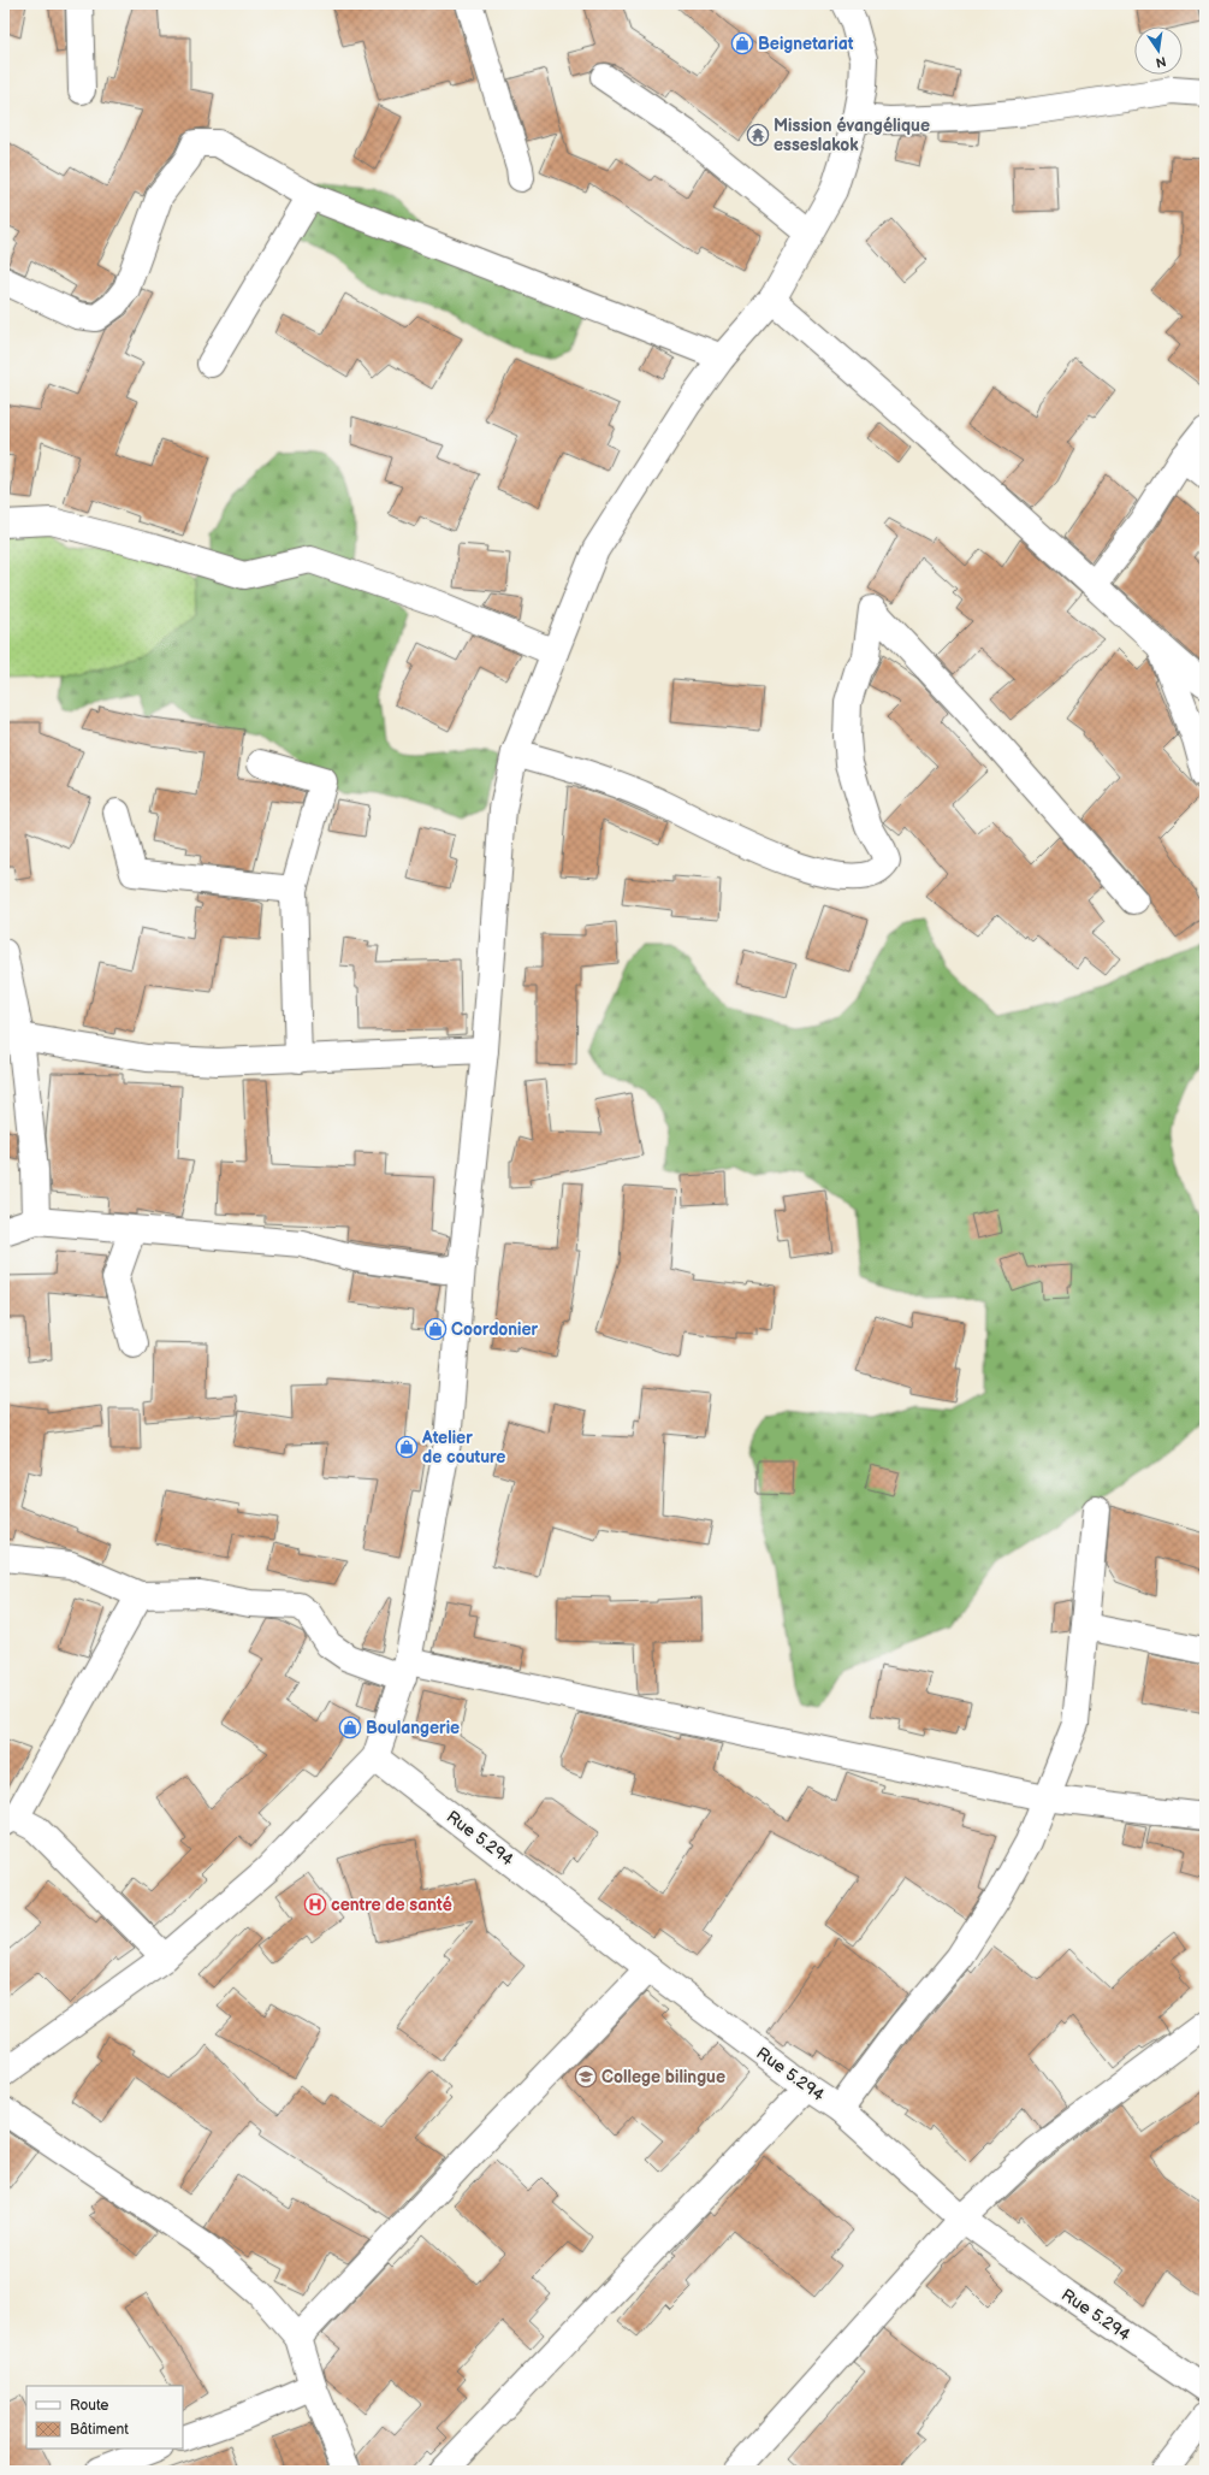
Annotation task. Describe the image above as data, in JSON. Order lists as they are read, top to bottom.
{
  "streets": {
    "street": ["Rue 5.294"]
  },
  "places": {
    "shop": [
      "Beignetariat",
      "Coordonier",
      "Atelier de couture",
      "Boulangerie"
    ],
    "temple": ["Mission évangélique esseslakok"],
    "hospital": ["centre de santé"],
    "school or university": ["College bilingue"]
  },
  "legend": ["Route", "Bâtiment"],
  "north": "bottom"
}
